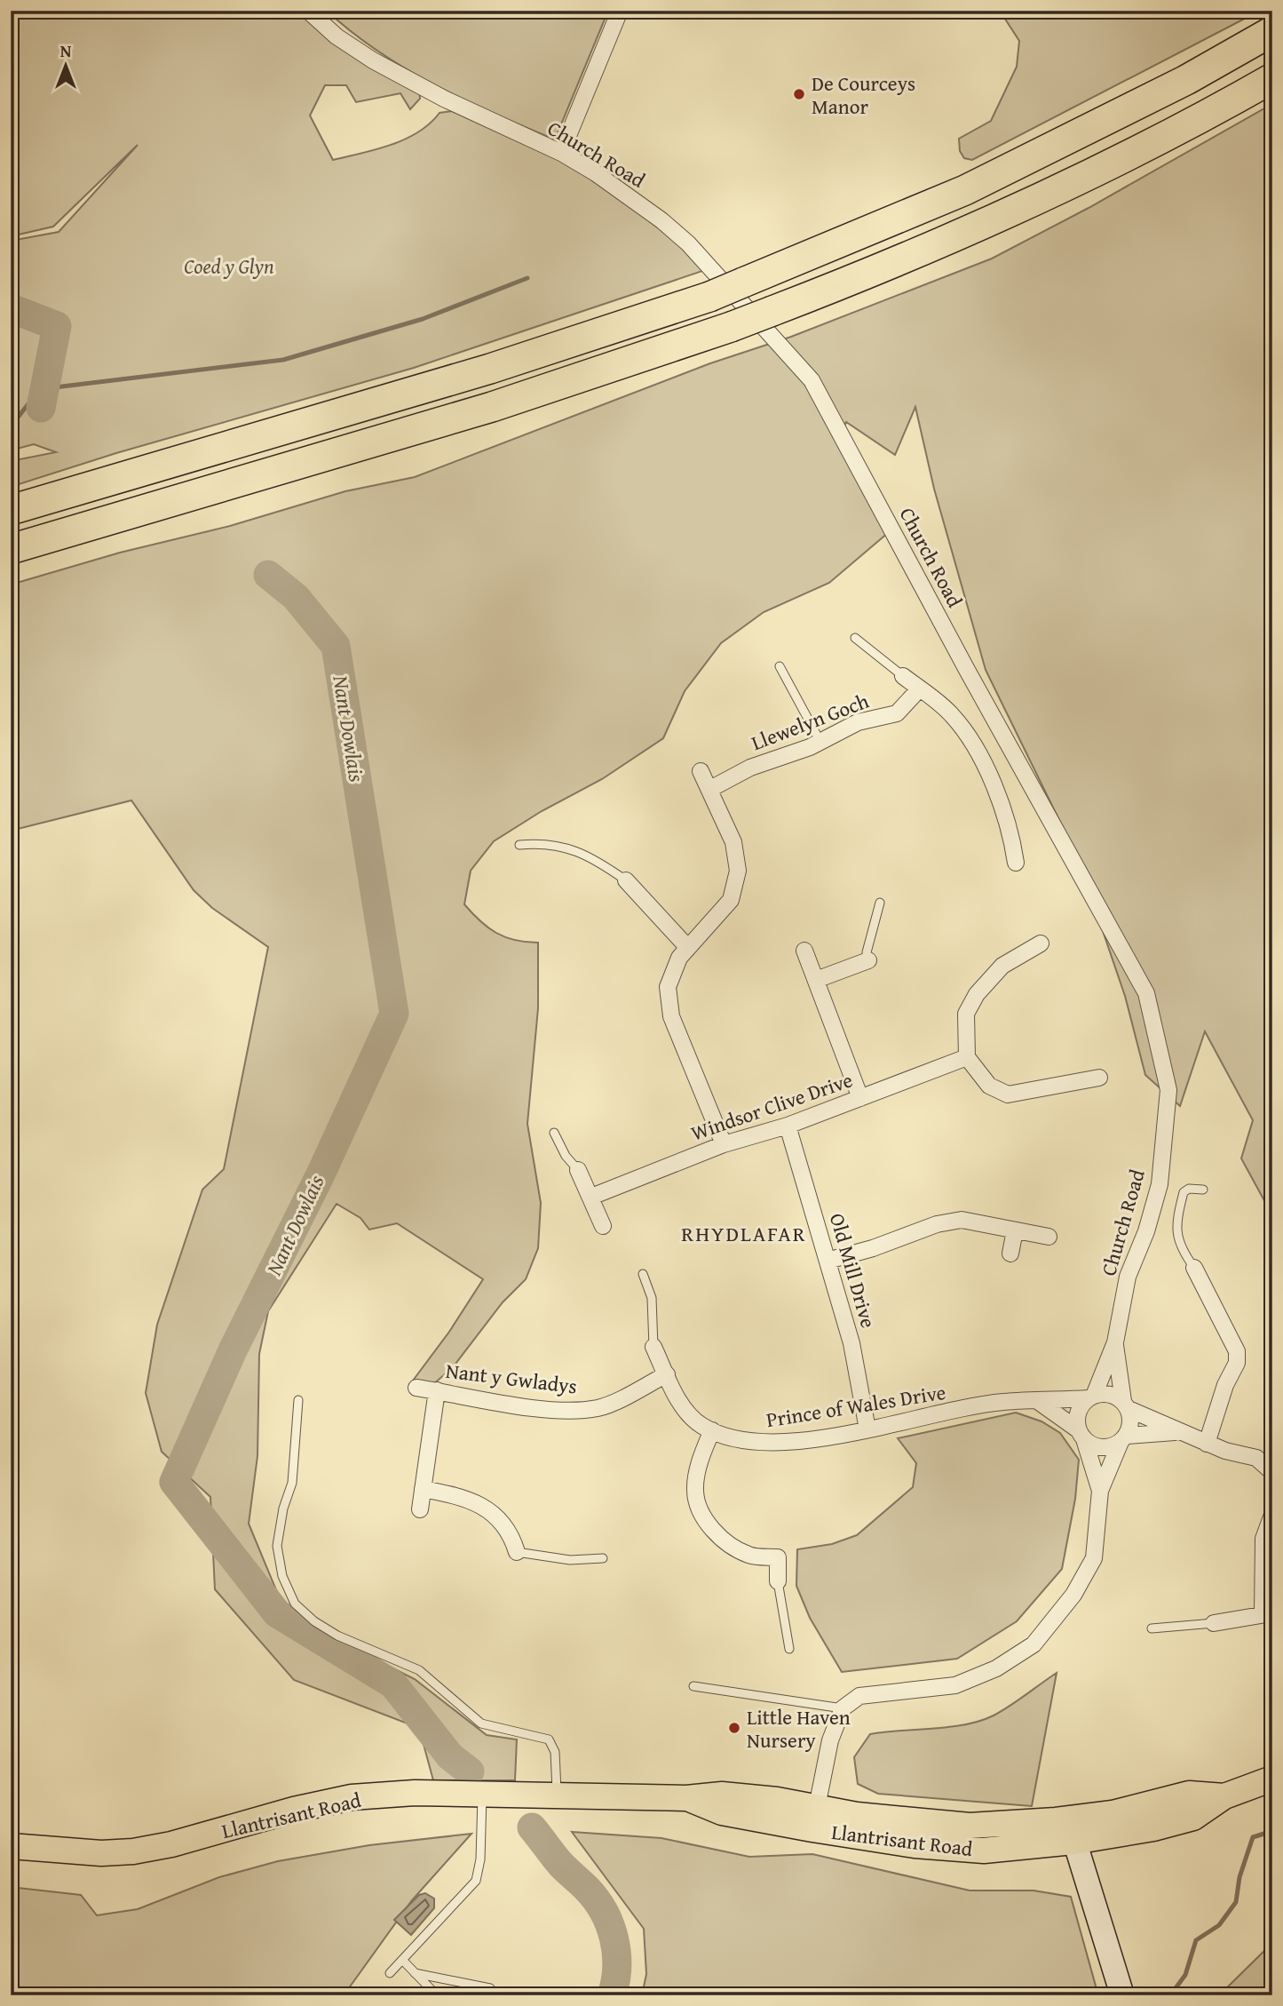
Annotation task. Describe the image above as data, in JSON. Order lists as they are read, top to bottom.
{
  "streets": {
    "main road": ["Llantrisant Road"],
    "street": [
      "Church Road",
      "Llewelyn Goch",
      "Windsor Clive Drive",
      "Old Mill Drive",
      "Nant y Gwladys",
      "Prince of Wales Drive"
    ]
  },
  "crossings": [
    ["Church Road", "Prince of Wales Drive"],
    ["Windsor Clive Drive", "Old Mill Drive"],
    ["Old Mill Drive", "Prince of Wales Drive"],
    ["Nant y Gwladys", "Prince of Wales Drive"]
  ],
  "districts": ["RHYDLAFAR"],
  "water": ["Nant Dowlais"],
  "parks": ["Coed y Glyn"],
  "places": ["De Courceys Manor", "Little Haven Nursery"],
  "north": "top"
}
